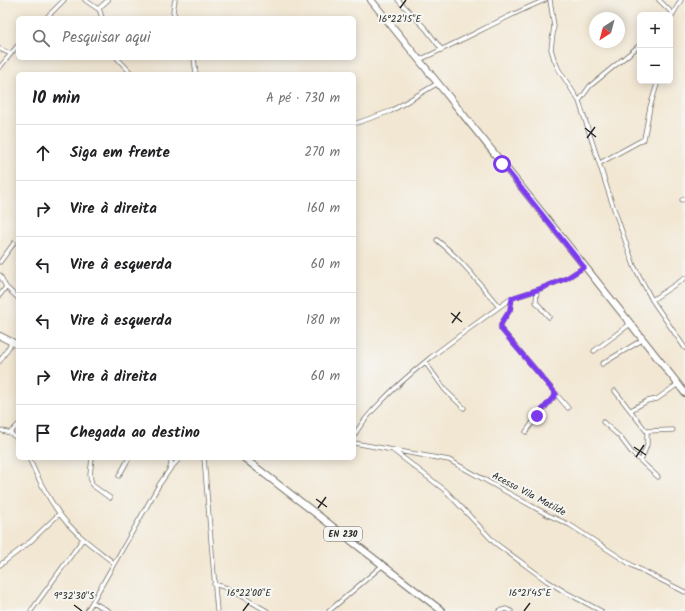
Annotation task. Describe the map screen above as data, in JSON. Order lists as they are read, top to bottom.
{
  "streets": {
    "main road": ["EN 230"],
    "street": ["Acesso Vila Matilde"]
  },
  "north": "bottom left",
  "page": {
    "map_buttons": ["+", "−"],
    "search": "Pesquisar aqui",
    "heading": ["10 min", "A pé · 730 m"],
    "list": [
      ["Siga em frente", "270 m"],
      ["Vire à direita", "160 m"],
      ["Vire à esquerda", "60 m"],
      ["Vire à esquerda", "180 m"],
      ["Vire à direita", "60 m"],
      "Chegada ao destino"
    ]
  },
  "coordinates": [
    "16°22'15\"E",
    "16°22'00\"E",
    "16°21'45\"E",
    "9°32'30\"S"
  ]
}
